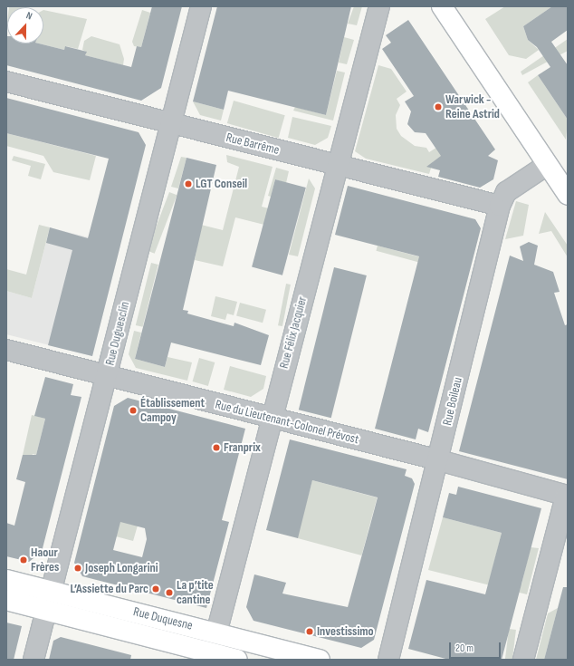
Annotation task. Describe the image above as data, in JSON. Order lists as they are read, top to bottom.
{
  "streets": {
    "main road": ["Rue Duquesne"],
    "street": [
      "Rue Barrême",
      "Rue Félix Jacquier",
      "Rue Duguesclin",
      "Rue Boileau",
      "Rue du Lieutenant-Colonel Prévost"
    ]
  },
  "crossings": [
    ["Rue Barrême", "Rue Félix Jacquier"],
    ["Rue Barrême", "Rue Duguesclin"],
    ["Rue Barrême", "Rue Boileau"],
    ["Rue Félix Jacquier", "Rue du Lieutenant-Colonel Prévost"],
    ["Rue Félix Jacquier", "Rue Duquesne"],
    ["Rue Duguesclin", "Rue du Lieutenant-Colonel Prévost"],
    ["Rue Duguesclin", "Rue Duquesne"],
    ["Rue Boileau", "Rue du Lieutenant-Colonel Prévost"]
  ],
  "places": [
    "Warwick - Reine Astrid",
    "LGT Conseil",
    "Établissement Campoy",
    "Franprix",
    "Haour Frères",
    "Joseph Longarini",
    "L’Assiette du Parc",
    "La p’tite cantine",
    "Investissimo"
  ],
  "scale_bar": "20 m",
  "north": "top"
}
